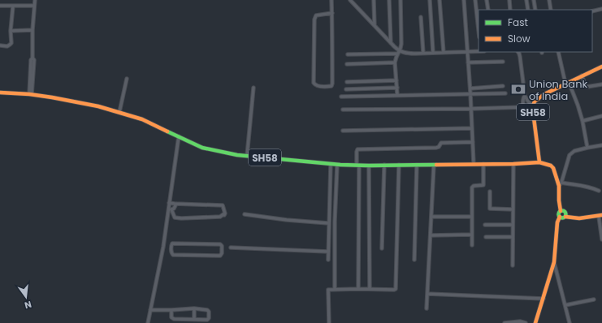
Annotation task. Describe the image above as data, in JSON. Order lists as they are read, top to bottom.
{
  "streets": {
    "main road": ["SH58"]
  },
  "places": {
    "bank": ["Union Bank of India"]
  },
  "legend": ["Fast", "Slow"],
  "north": "bottom"
}
